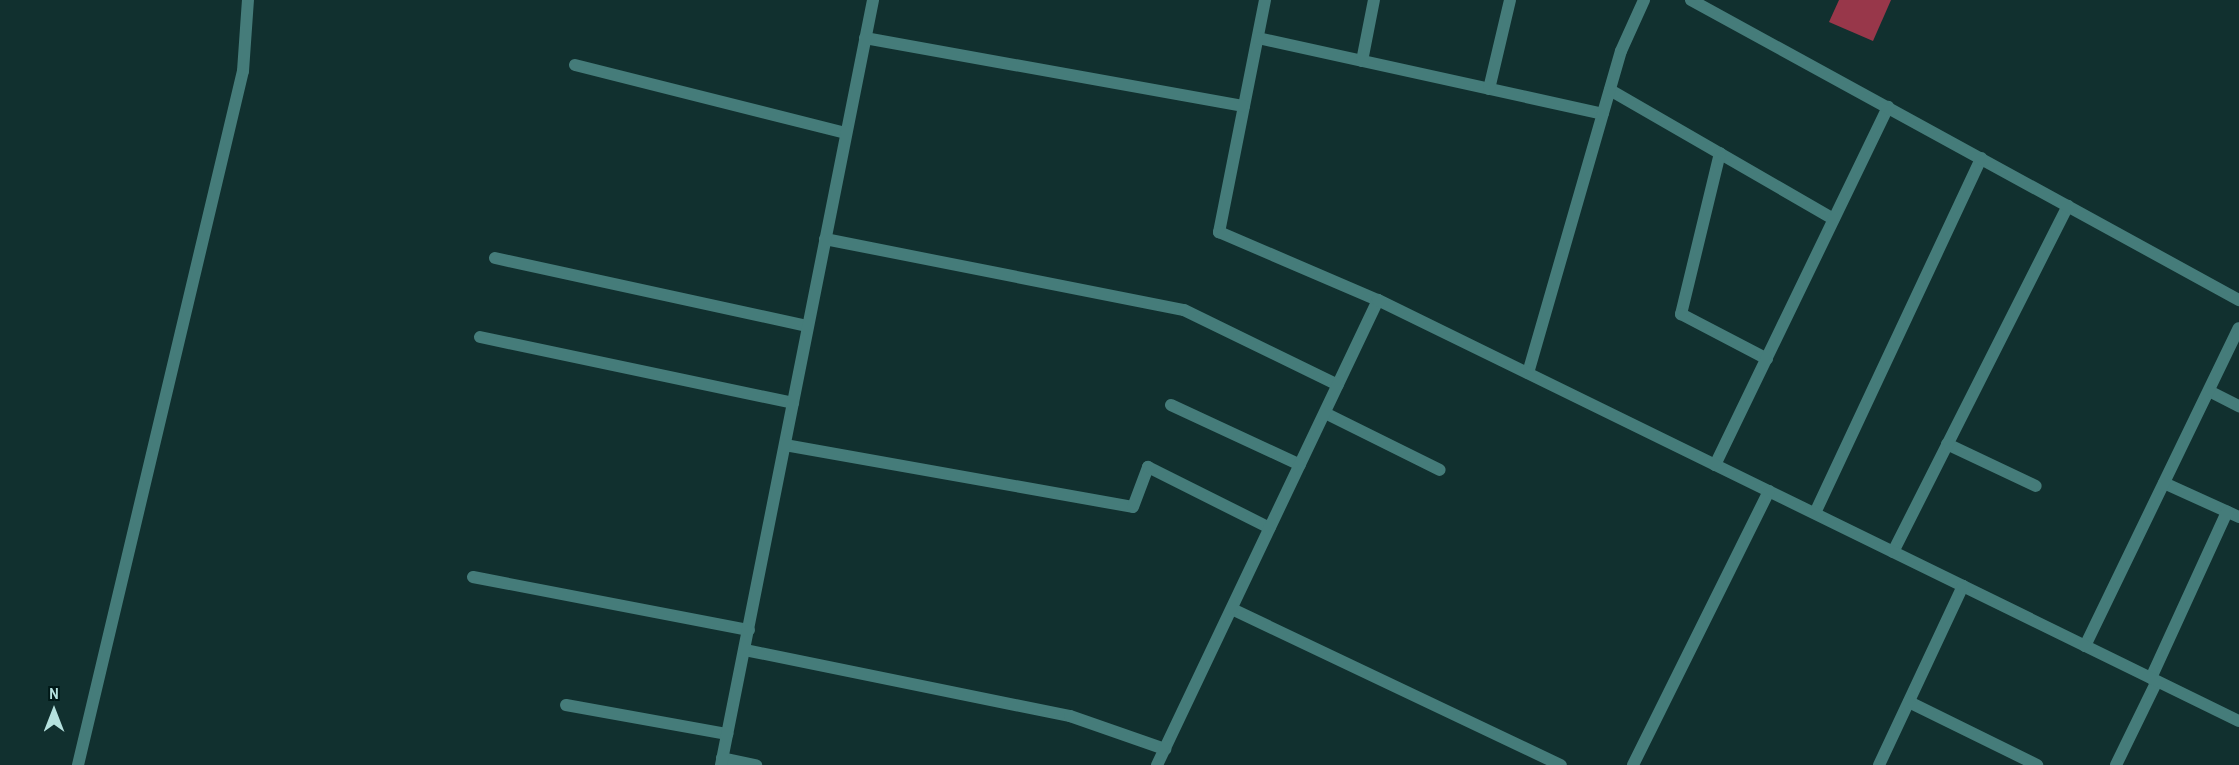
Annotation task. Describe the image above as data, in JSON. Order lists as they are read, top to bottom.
{
  "north": "top"
}
